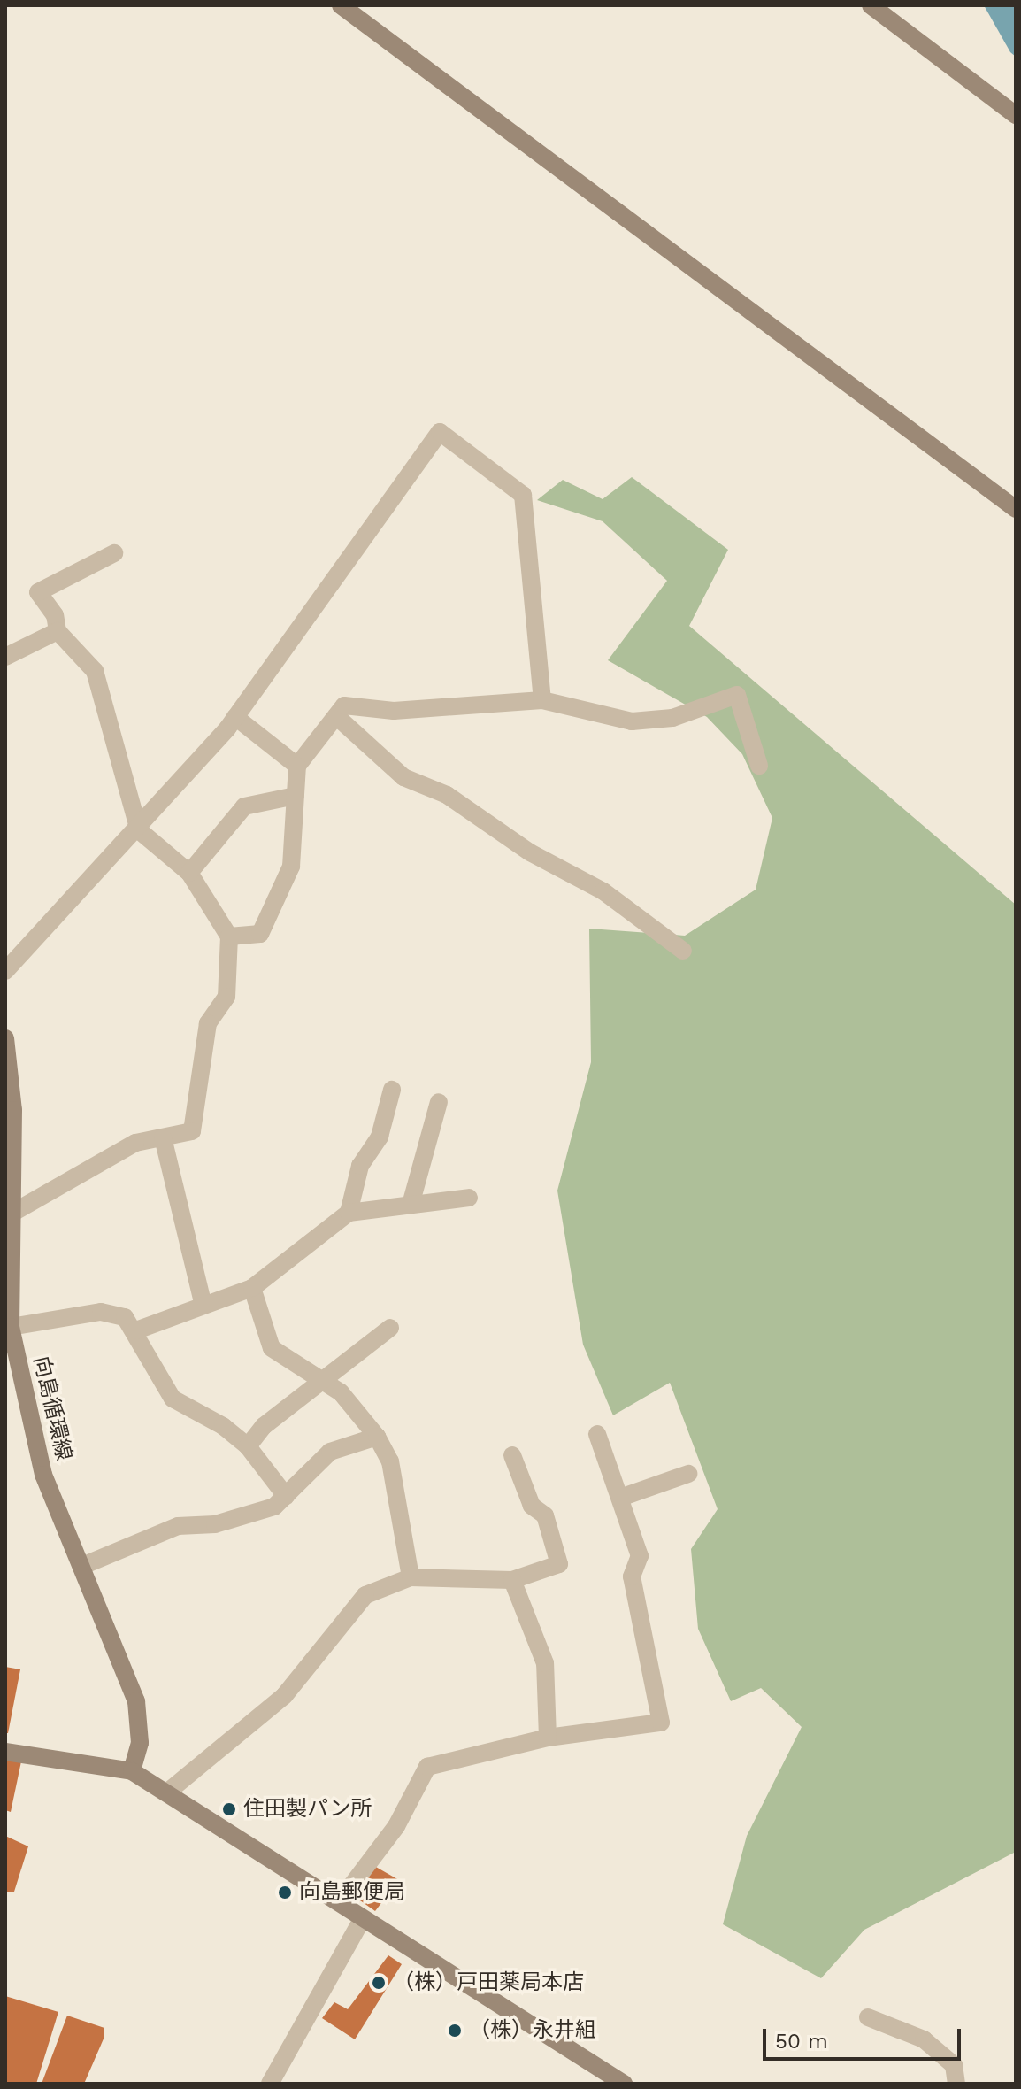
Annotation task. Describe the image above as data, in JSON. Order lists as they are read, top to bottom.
{
  "streets": {
    "main road": ["向島循環線"]
  },
  "places": [
    "住田製パン所",
    "向島郵便局",
    "（株）戸田薬局本店",
    "（株）永井組"
  ],
  "scale_bar": "50 m"
}
